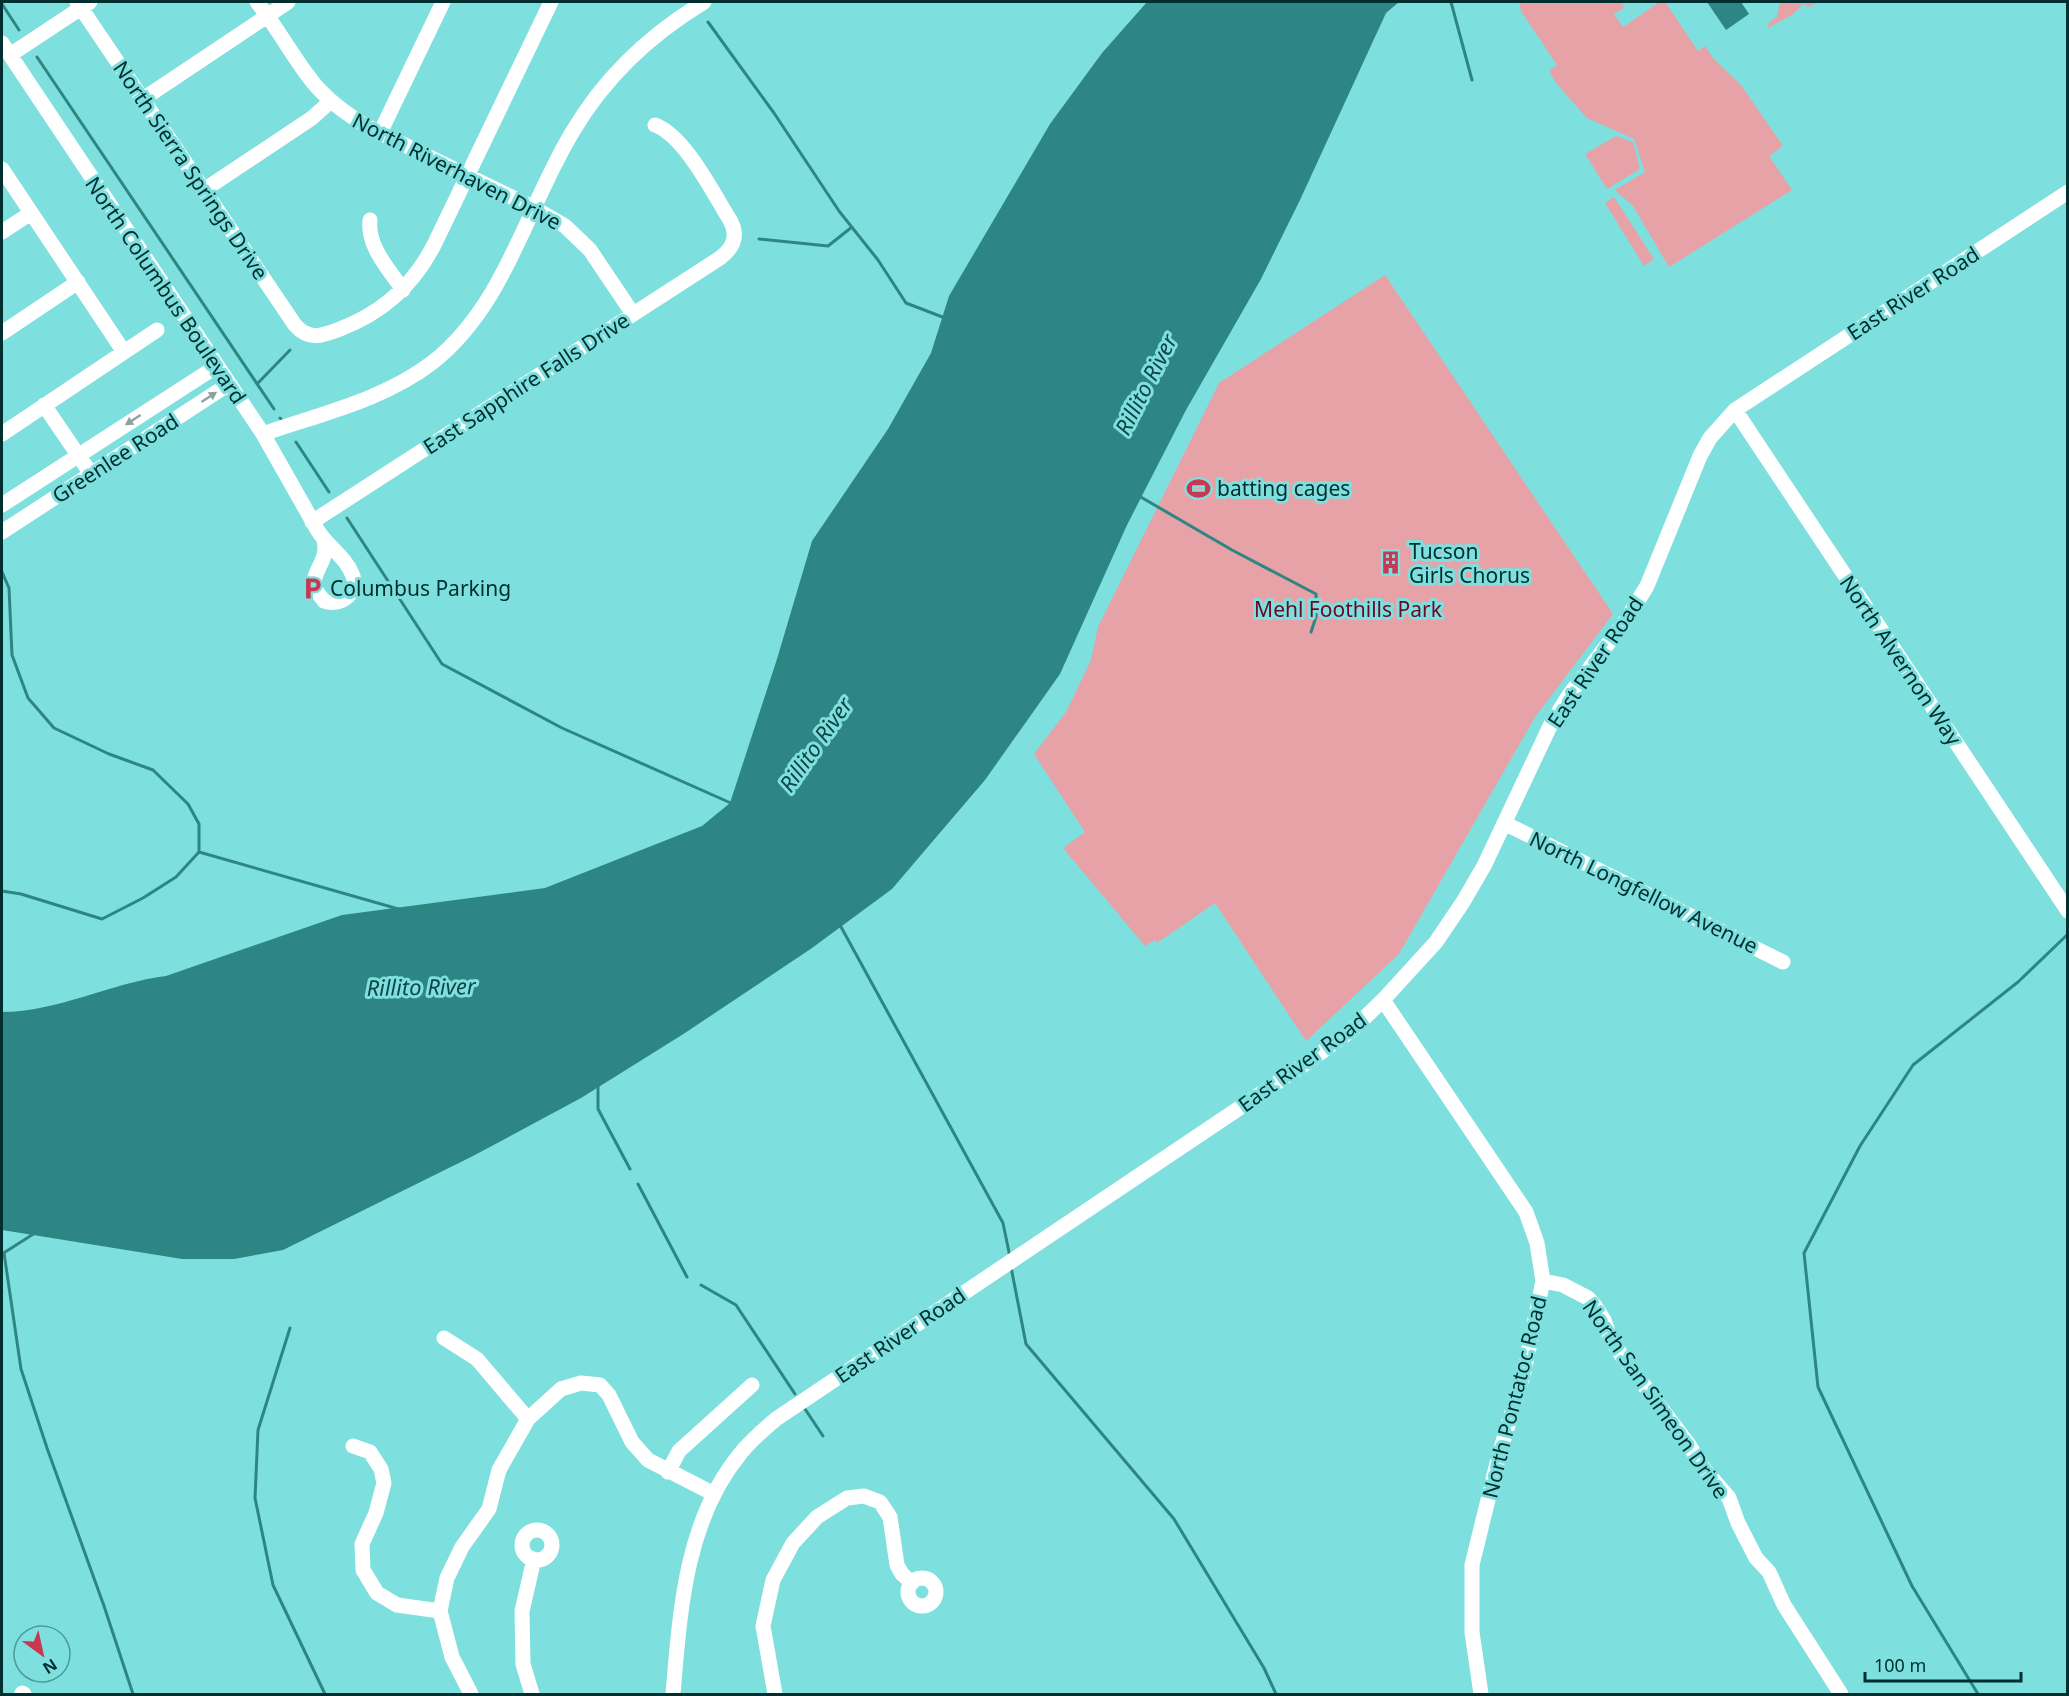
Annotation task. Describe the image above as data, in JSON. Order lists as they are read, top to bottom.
{
  "streets": {
    "street": [
      "North Sierra Springs Drive",
      "North Riverhaven Drive",
      "North Columbus Boulevard",
      "East River Road",
      "East Sapphire Falls Drive",
      "Greenlee Road",
      "North Alvernon Way",
      "North Longfellow Avenue",
      "North Pontatoc Road",
      "North San Simeon Drive"
    ]
  },
  "crossings": [
    ["North Riverhaven Drive", "East Sapphire Falls Drive"],
    ["North Columbus Boulevard", "East Sapphire Falls Drive"],
    ["North Columbus Boulevard", "Greenlee Road"],
    ["East River Road", "North Alvernon Way"],
    ["East River Road", "North Longfellow Avenue"],
    ["East River Road", "North Pontatoc Road"],
    ["North Pontatoc Road", "North San Simeon Drive"]
  ],
  "water": ["Rillito River"],
  "parks": ["Mehl Foothills Park"],
  "places": {
    "sports": ["batting cages"],
    "building": ["Tucson Girls Chorus"],
    "parking": ["Columbus Parking"]
  },
  "scale_bar": "100 m",
  "north": "bottom right"
}
